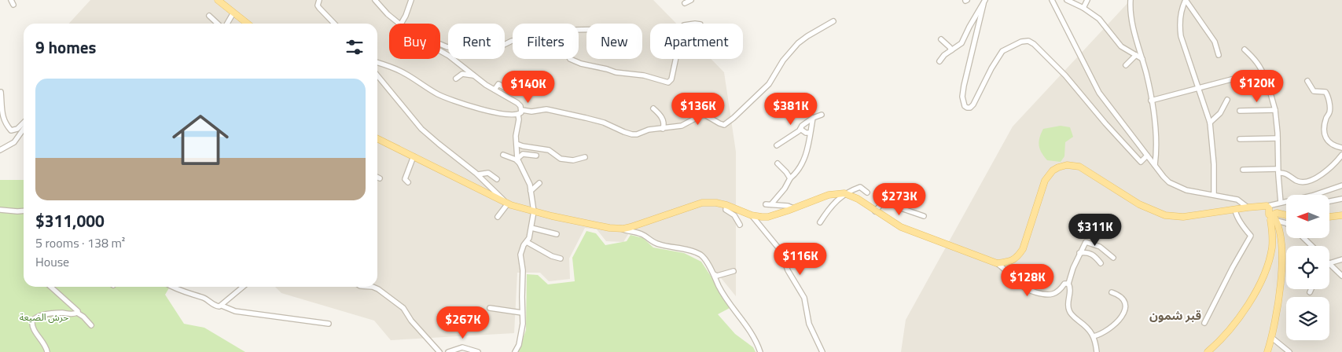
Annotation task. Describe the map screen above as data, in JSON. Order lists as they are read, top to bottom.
{
  "districts": ["قبر شمون"],
  "parks": ["حرش الضيعة"],
  "north": "left",
  "page": {
    "chip": [
      "Buy",
      "Rent",
      "Filters",
      "New",
      "Apartment"
    ],
    "heading": "9 homes",
    "price": [
      "$120K",
      "$140K",
      "$136K",
      "$381K",
      "$273K",
      "$311K",
      "$116K",
      "$128K",
      "$267K"
    ],
    "list": [
      {
        "name": "$311,000",
        "note": "5 rooms · 138 m² · House"
      }
    ]
  }
}
